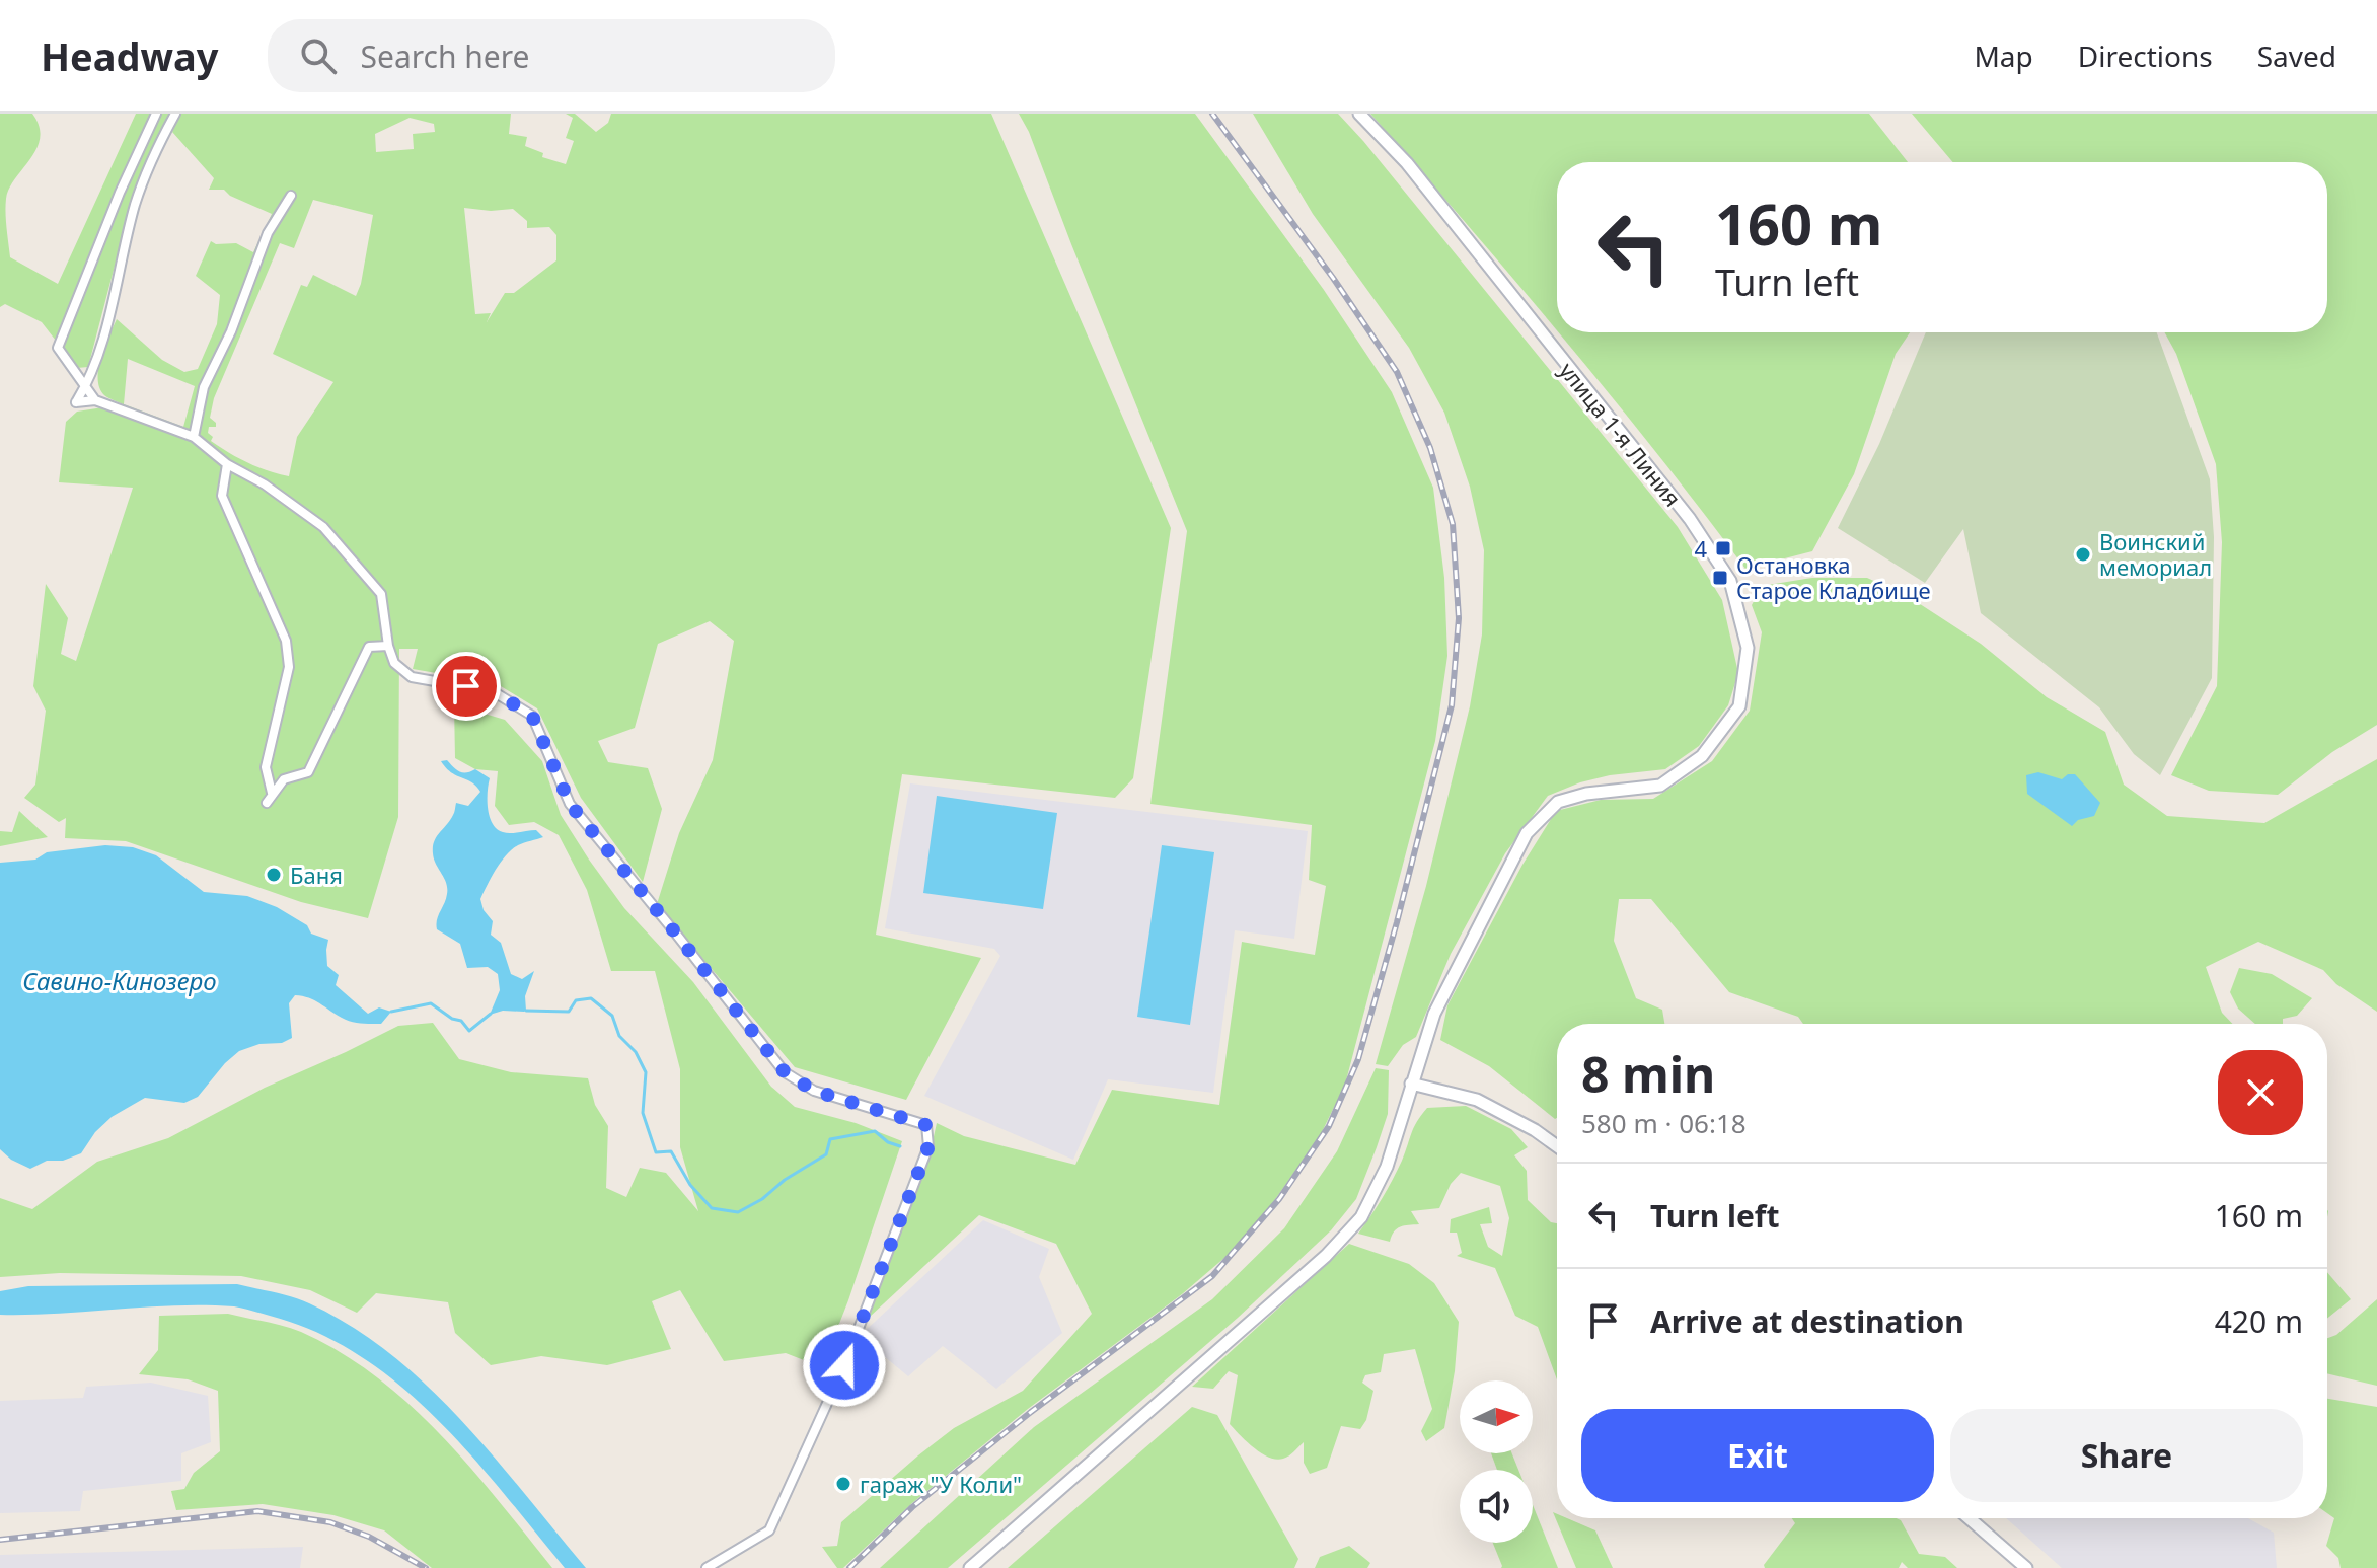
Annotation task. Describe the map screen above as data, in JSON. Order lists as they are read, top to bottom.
{
  "streets": {
    "street": ["улица 1-я Линия"]
  },
  "water": ["Савино-Кинозеро"],
  "places": {
    "transit": ["4", "Остановка Старое Кладбище"],
    "other": ["Воинский мемориал", "Баня", "гараж \"У Коли\""]
  },
  "north": "right",
  "page": {
    "header": "Headway",
    "search": "Search here",
    "nav": ["Map", "Directions", "Saved"],
    "turn": ["160 m", "Turn left"],
    "heading": ["8 min", "580 m · 06:18"],
    "list": [
      {
        "name": "Turn left",
        "value": "160 m"
      },
      {
        "name": "Arrive at destination",
        "value": "420 m"
      }
    ],
    "buttons": ["Exit", "Share"]
  }
}
